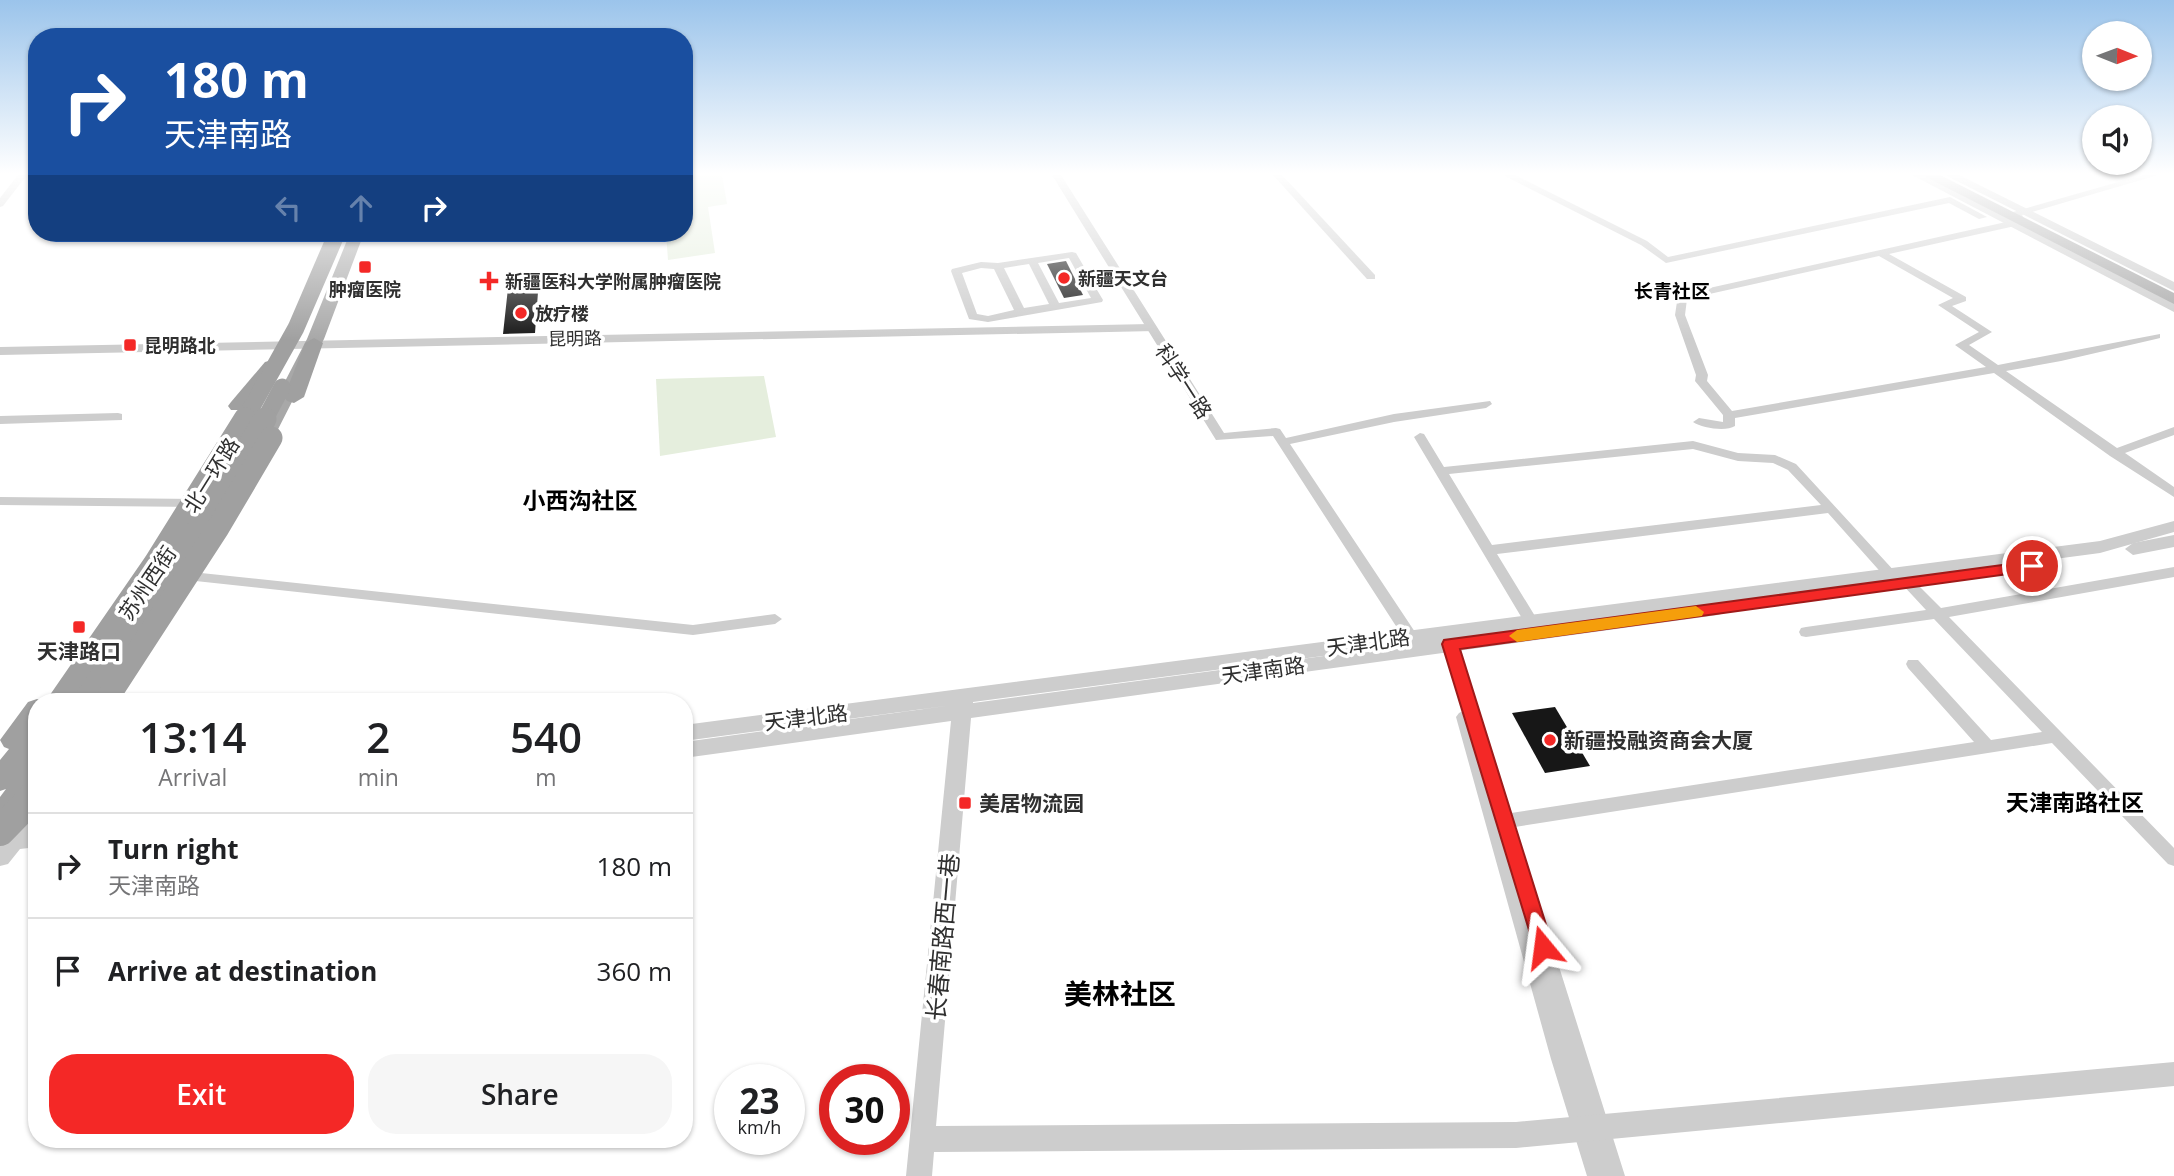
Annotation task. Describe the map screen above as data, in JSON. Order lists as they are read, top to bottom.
{
  "streets": {
    "highway": ["北一环路"],
    "main road": ["苏州西街"],
    "street": [
      "昆明路",
      "科学一路",
      "天津北路",
      "天津南路",
      "长春南路西一巷"
    ]
  },
  "crossings": [
    ["昆明路", "科学一路"],
    ["昆明路", "苏州西街"],
    ["天津北路", "天津南路"],
    ["天津北路", "长春南路西一巷"],
    ["天津南路", "长春南路西一巷"]
  ],
  "districts": [
    "长青社区",
    "小西沟社区",
    "天津南路社区",
    "美林社区"
  ],
  "places": {
    "transit": [
      "肿瘤医院",
      "昆明路北",
      "天津路口",
      "美居物流园"
    ],
    "other": ["新疆天文台", "放疗楼", "新疆投融资商会大厦"],
    "health": ["新疆医科大学附属肿瘤医院"]
  },
  "north": "right",
  "page": {
    "turn": ["180 m", "天津南路"],
    "eta": [
      "13:14",
      "Arrival",
      "2",
      "min",
      "540",
      "m"
    ],
    "list": [
      {
        "name": "Turn right",
        "note": "天津南路",
        "value": "180 m"
      },
      {
        "name": "Arrive at destination",
        "value": "360 m"
      }
    ],
    "buttons": ["Exit", "Share"],
    "speed": "23 km/h",
    "limit": "30"
  }
}
